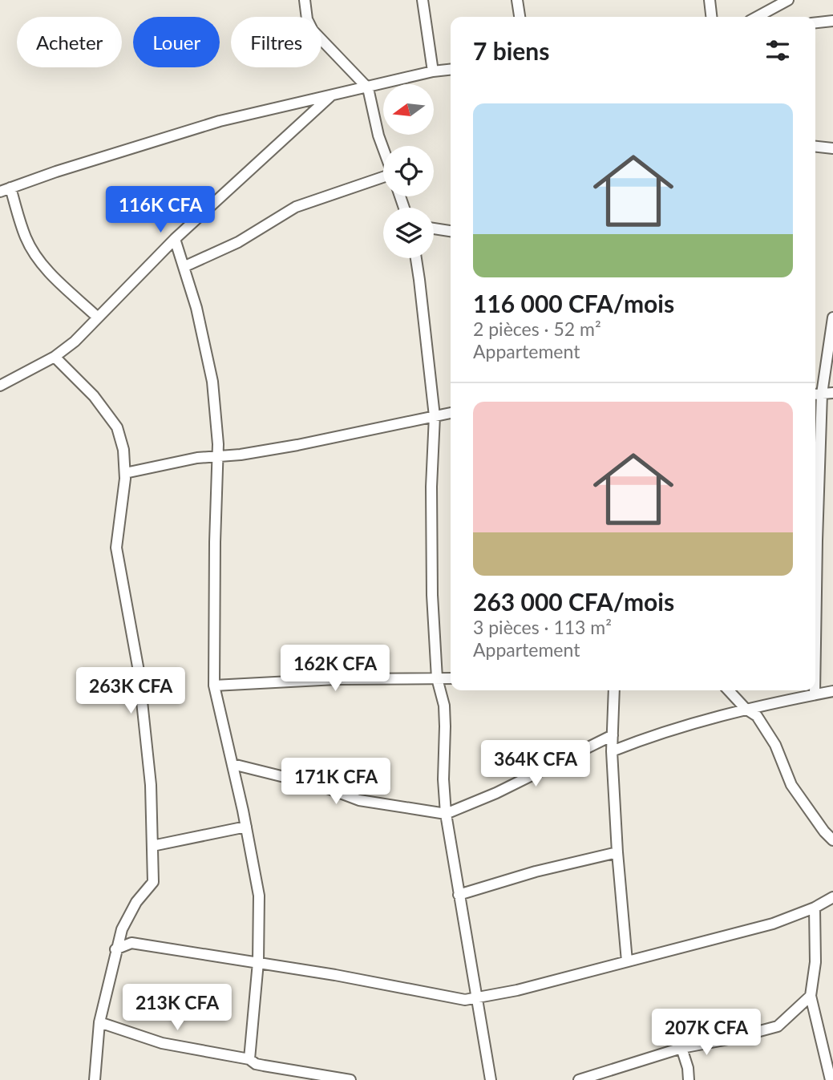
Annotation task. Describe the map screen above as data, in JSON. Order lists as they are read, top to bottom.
{
  "north": "left",
  "page": {
    "chip": ["Acheter", "Louer", "Filtres"],
    "heading": "7 biens",
    "list": [
      {
        "name": "116 000 CFA/mois",
        "note": "2 pièces · 52 m² · Appartement"
      },
      {
        "name": "263 000 CFA/mois",
        "note": "3 pièces · 113 m² · Appartement"
      }
    ],
    "price": [
      "116K CFA",
      "162K CFA",
      "263K CFA",
      "364K CFA",
      "171K CFA",
      "213K CFA",
      "207K CFA"
    ]
  }
}
